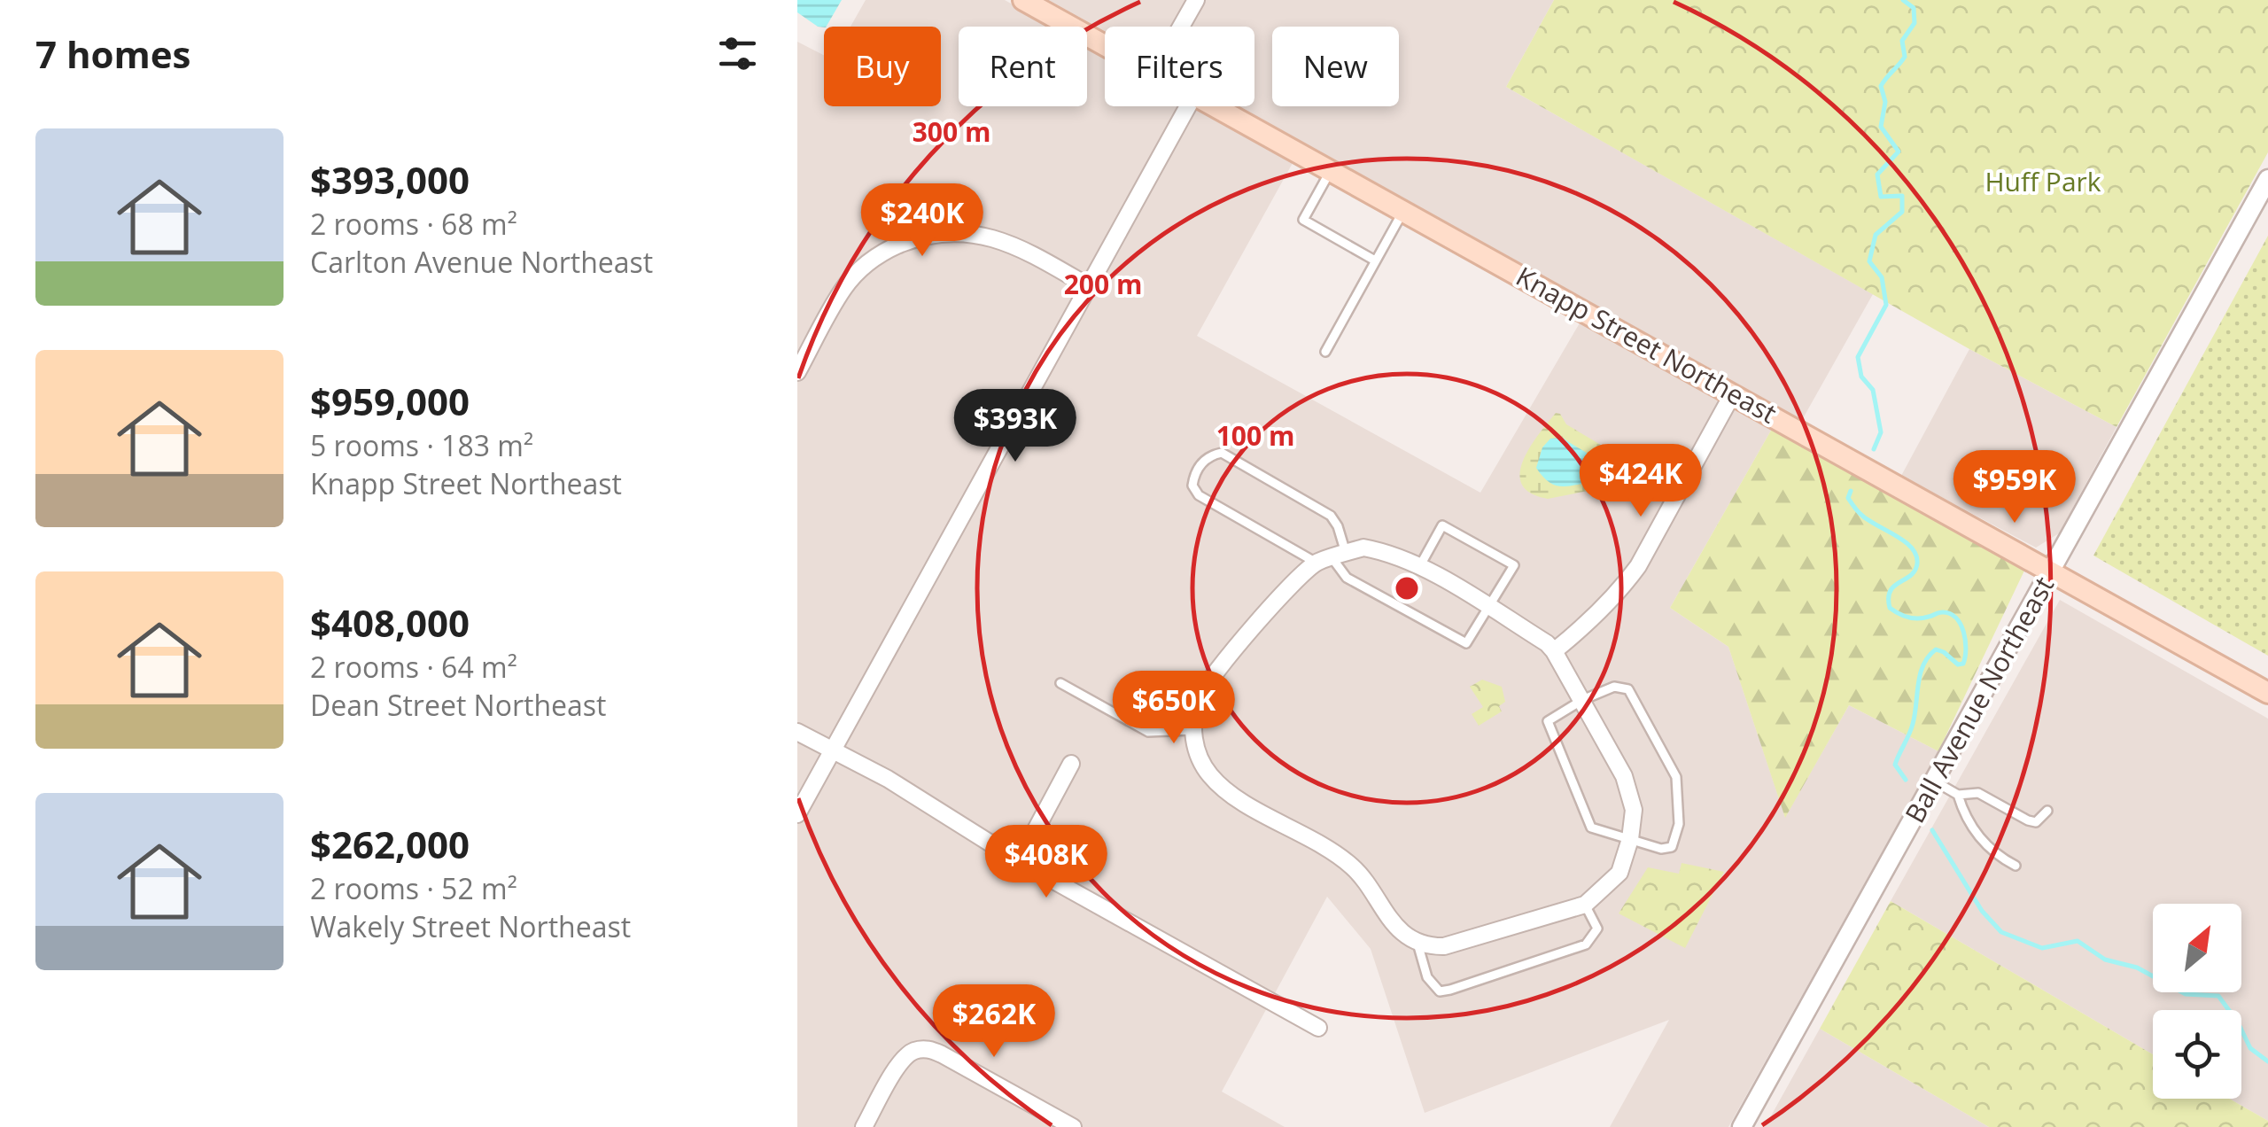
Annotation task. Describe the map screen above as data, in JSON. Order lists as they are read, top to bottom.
{
  "streets": {
    "main road": ["Knapp Street Northeast"],
    "street": ["Ball Avenue Northeast"]
  },
  "crossings": [
    ["Knapp Street Northeast", "Ball Avenue Northeast"]
  ],
  "parks": ["Huff Park"],
  "north": "top right",
  "page": {
    "heading": "7 homes",
    "chip": [
      "Buy",
      "Rent",
      "Filters",
      "New"
    ],
    "list": [
      {
        "name": "$393,000",
        "note": "2 rooms · 68 m² · Carlton Avenue Northeast"
      },
      {
        "name": "$959,000",
        "note": "5 rooms · 183 m² · Knapp Street Northeast"
      },
      {
        "name": "$408,000",
        "note": "2 rooms · 64 m² · Dean Street Northeast"
      },
      {
        "name": "$262,000",
        "note": "2 rooms · 52 m² · Wakely Street Northeast"
      }
    ],
    "price": [
      "$240K",
      "$393K",
      "$424K",
      "$959K",
      "$650K",
      "$408K",
      "$262K"
    ]
  },
  "rings": ["300 m", "200 m", "100 m"]
}
